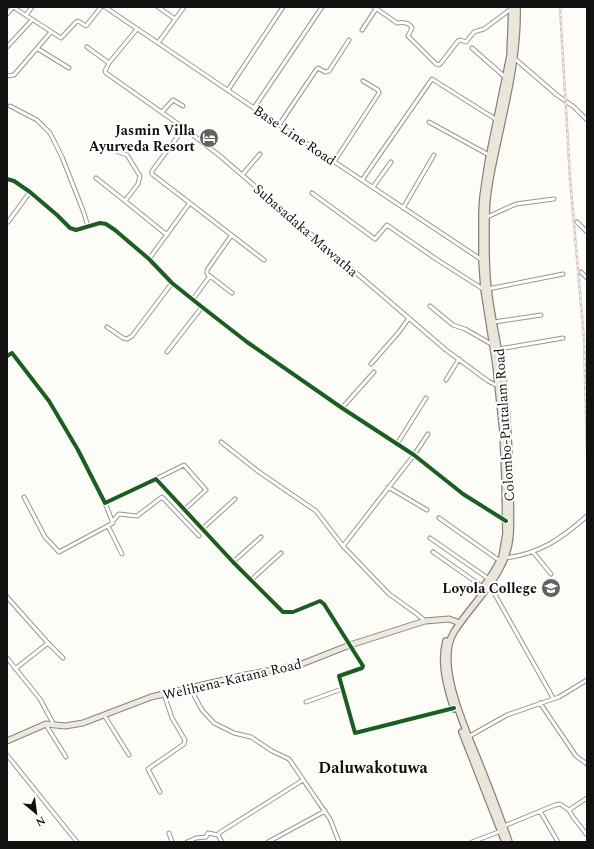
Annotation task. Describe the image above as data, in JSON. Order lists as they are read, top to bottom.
{
  "streets": {
    "highway": ["Colombo-Puttalam Road"],
    "main road": ["Welihena-Katana Road"],
    "street": ["Base Line Road", "Subasadaka Mawatha"]
  },
  "crossings": [
    ["Base Line Road", "Colombo-Puttalam Road"],
    ["Subasadaka Mawatha", "Colombo-Puttalam Road"],
    ["Colombo-Puttalam Road", "Welihena-Katana Road"]
  ],
  "districts": ["Daluwakotuwa"],
  "places": {
    "hotel": ["Jasmin Villa Ayurveda Resort"],
    "school or university": ["Loyola College"]
  },
  "north": "bottom right"
}
